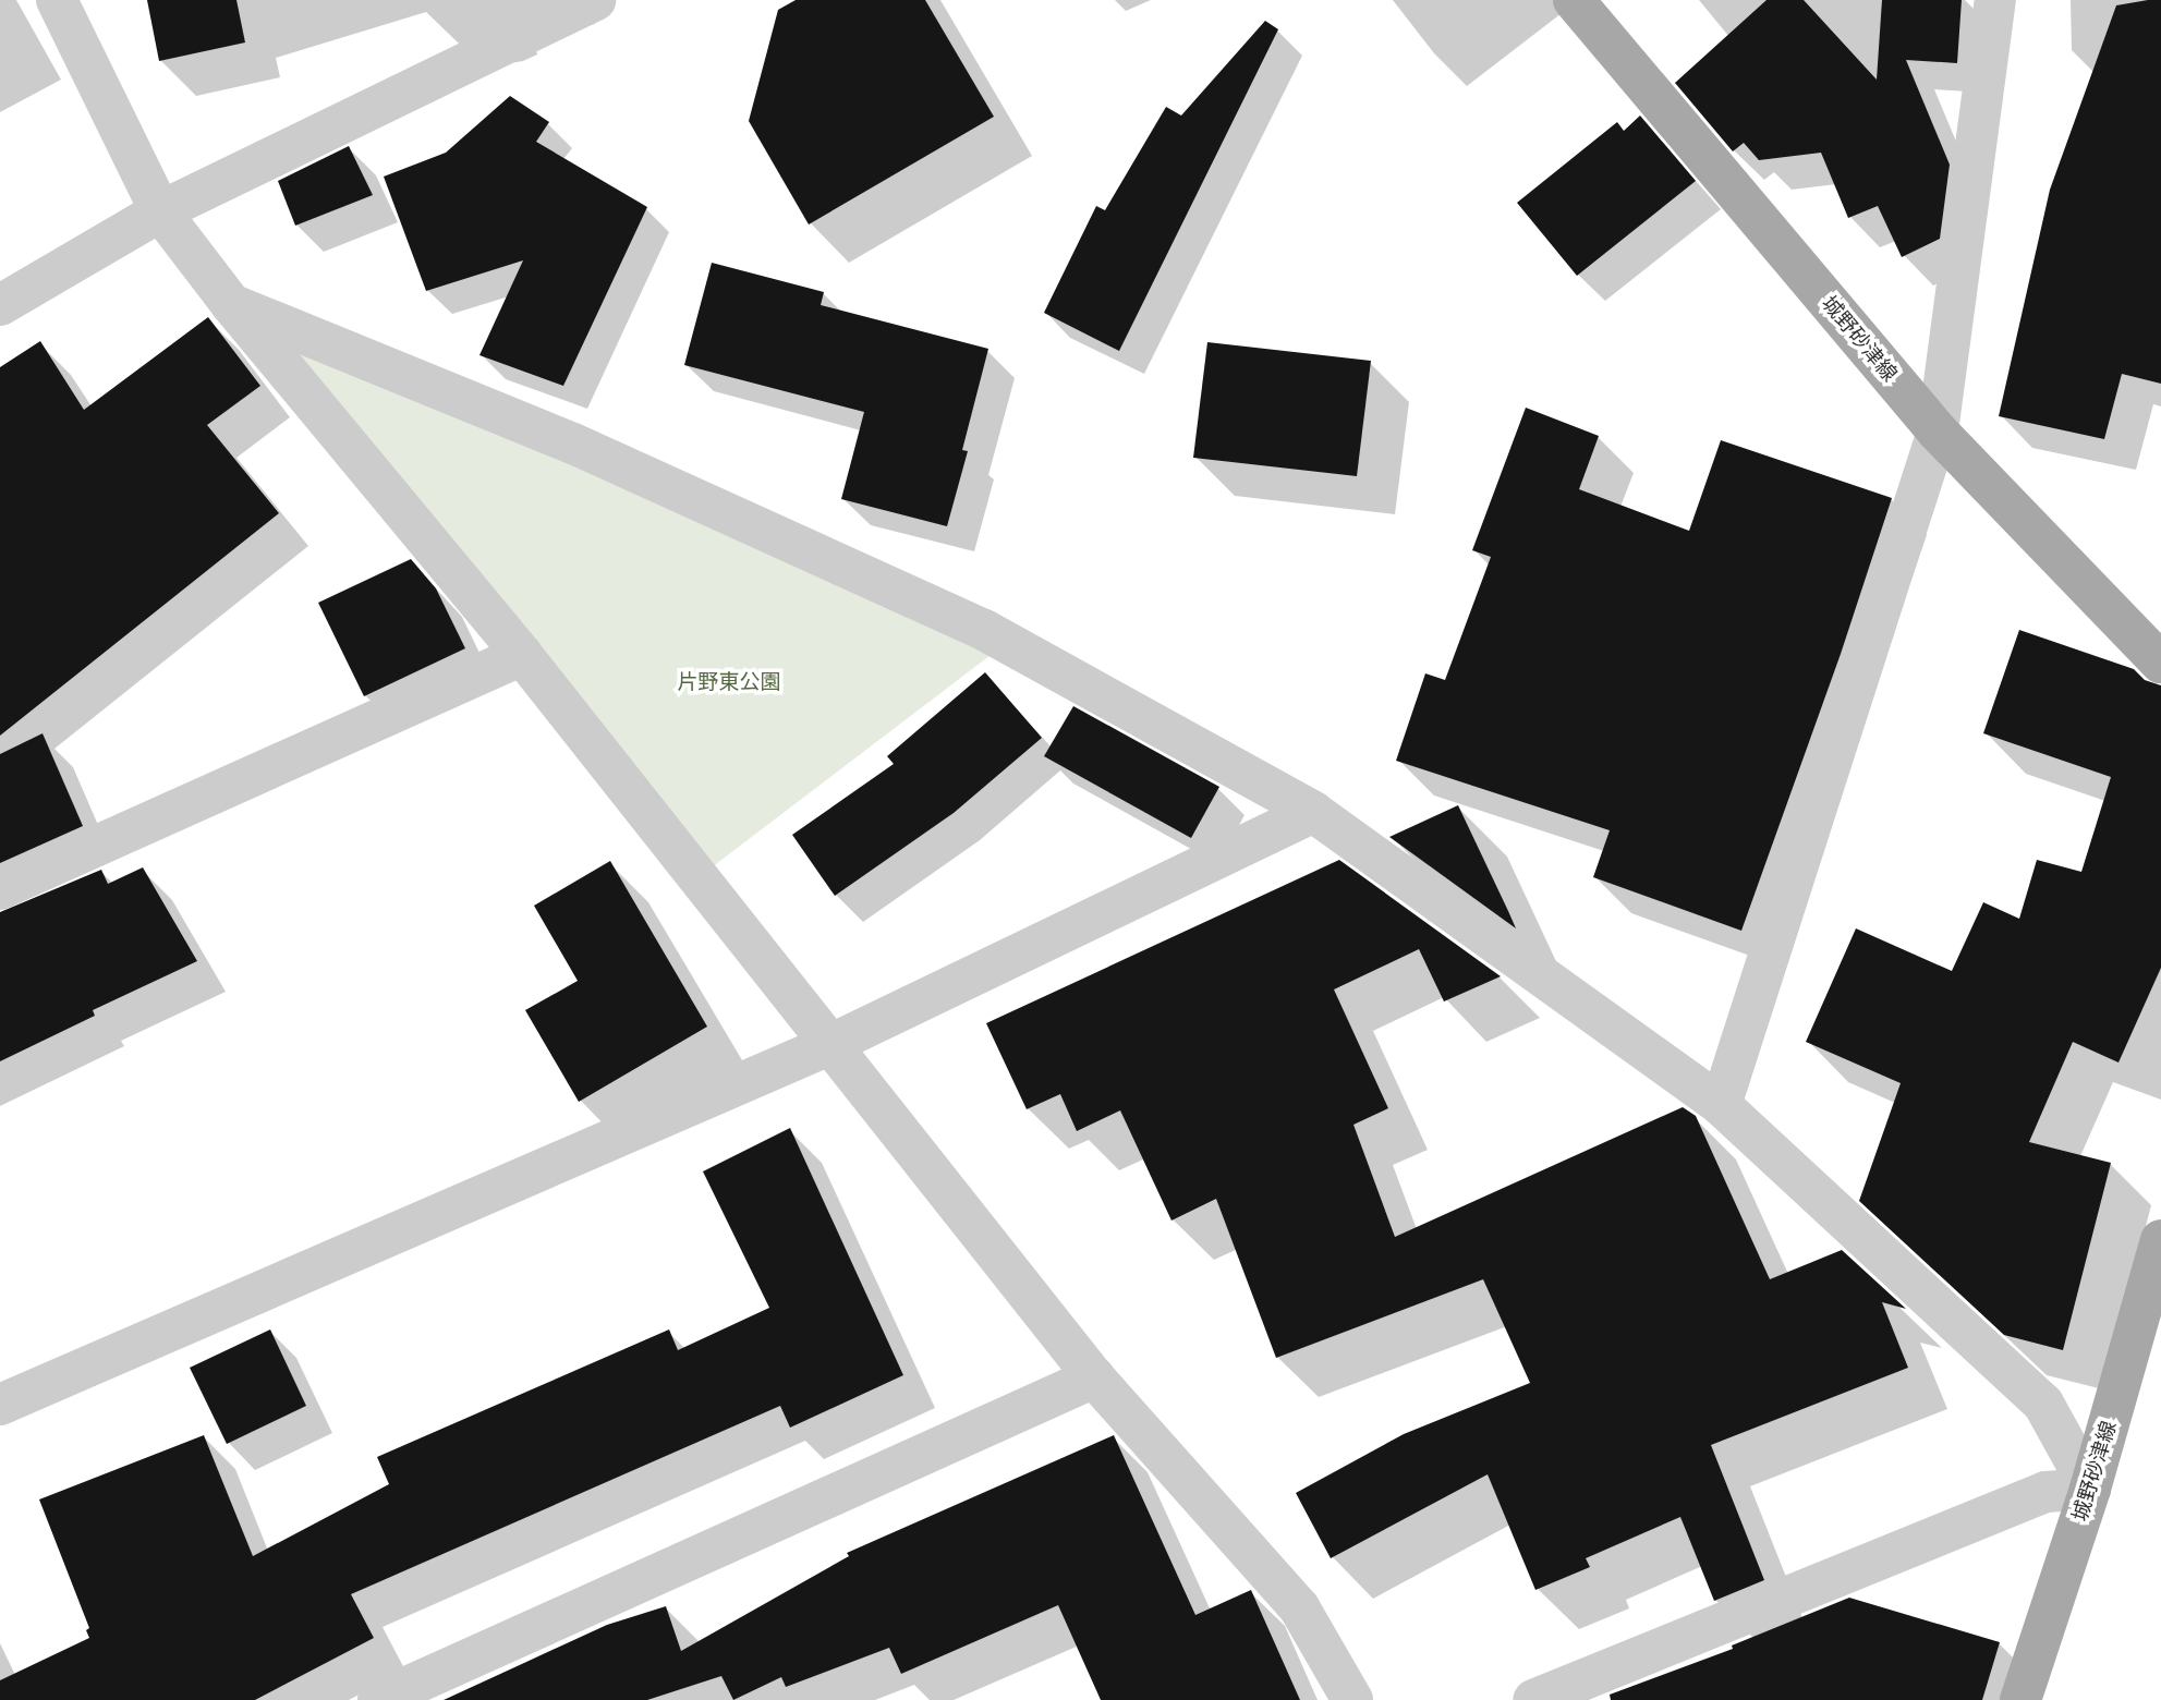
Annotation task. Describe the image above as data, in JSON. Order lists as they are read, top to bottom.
{
  "streets": {
    "main road": ["城野砂津線"]
  },
  "parks": ["片野東公園"]
}
